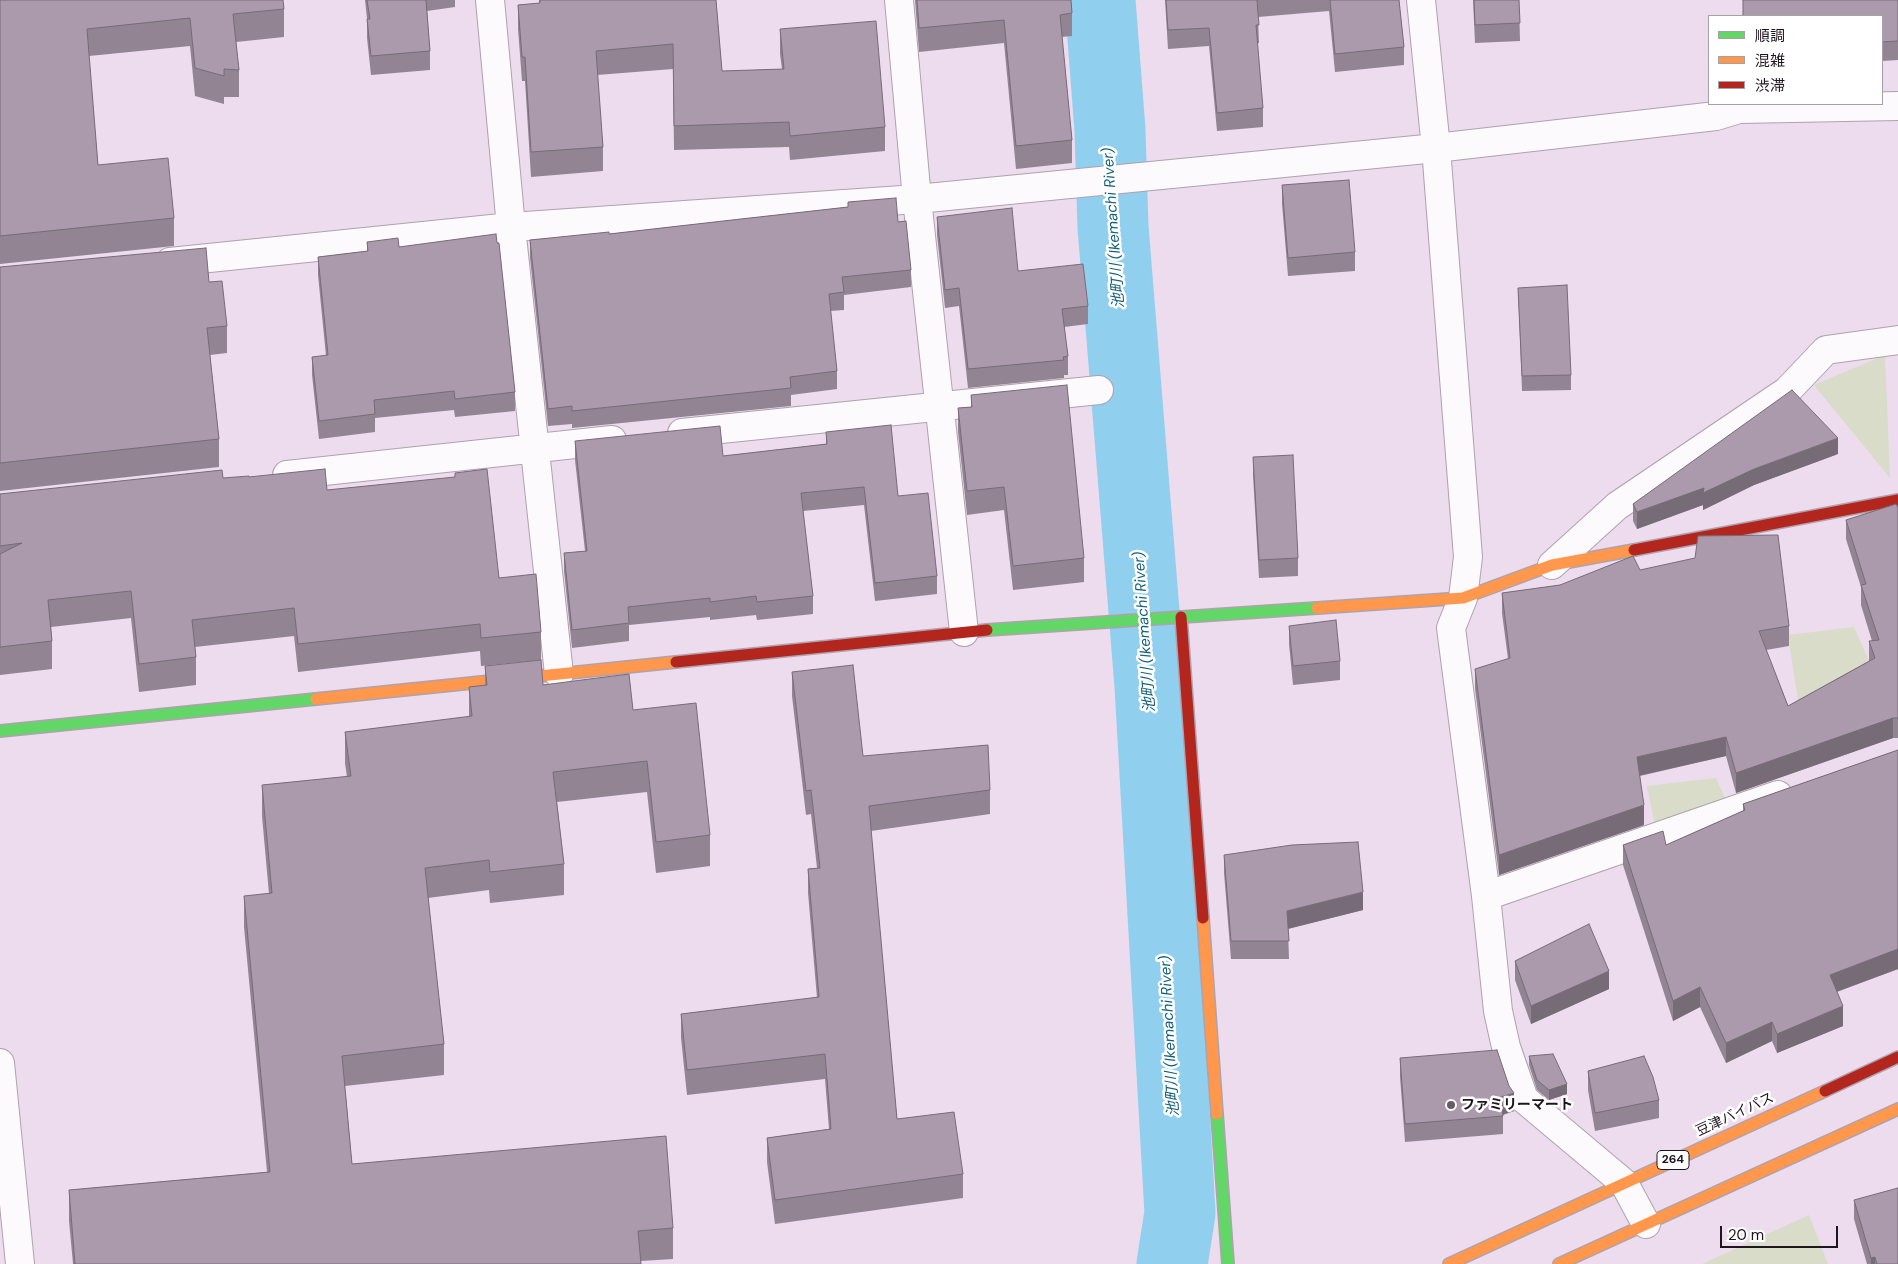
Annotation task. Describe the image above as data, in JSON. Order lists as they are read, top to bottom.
{
  "streets": {
    "main road": ["豆津バイパス", "264"]
  },
  "water": ["池町川 (Ikemachi River)"],
  "places": ["ファミリーマート"],
  "legend": ["順調", "混雑", "渋滞"],
  "scale_bar": "20 m"
}
